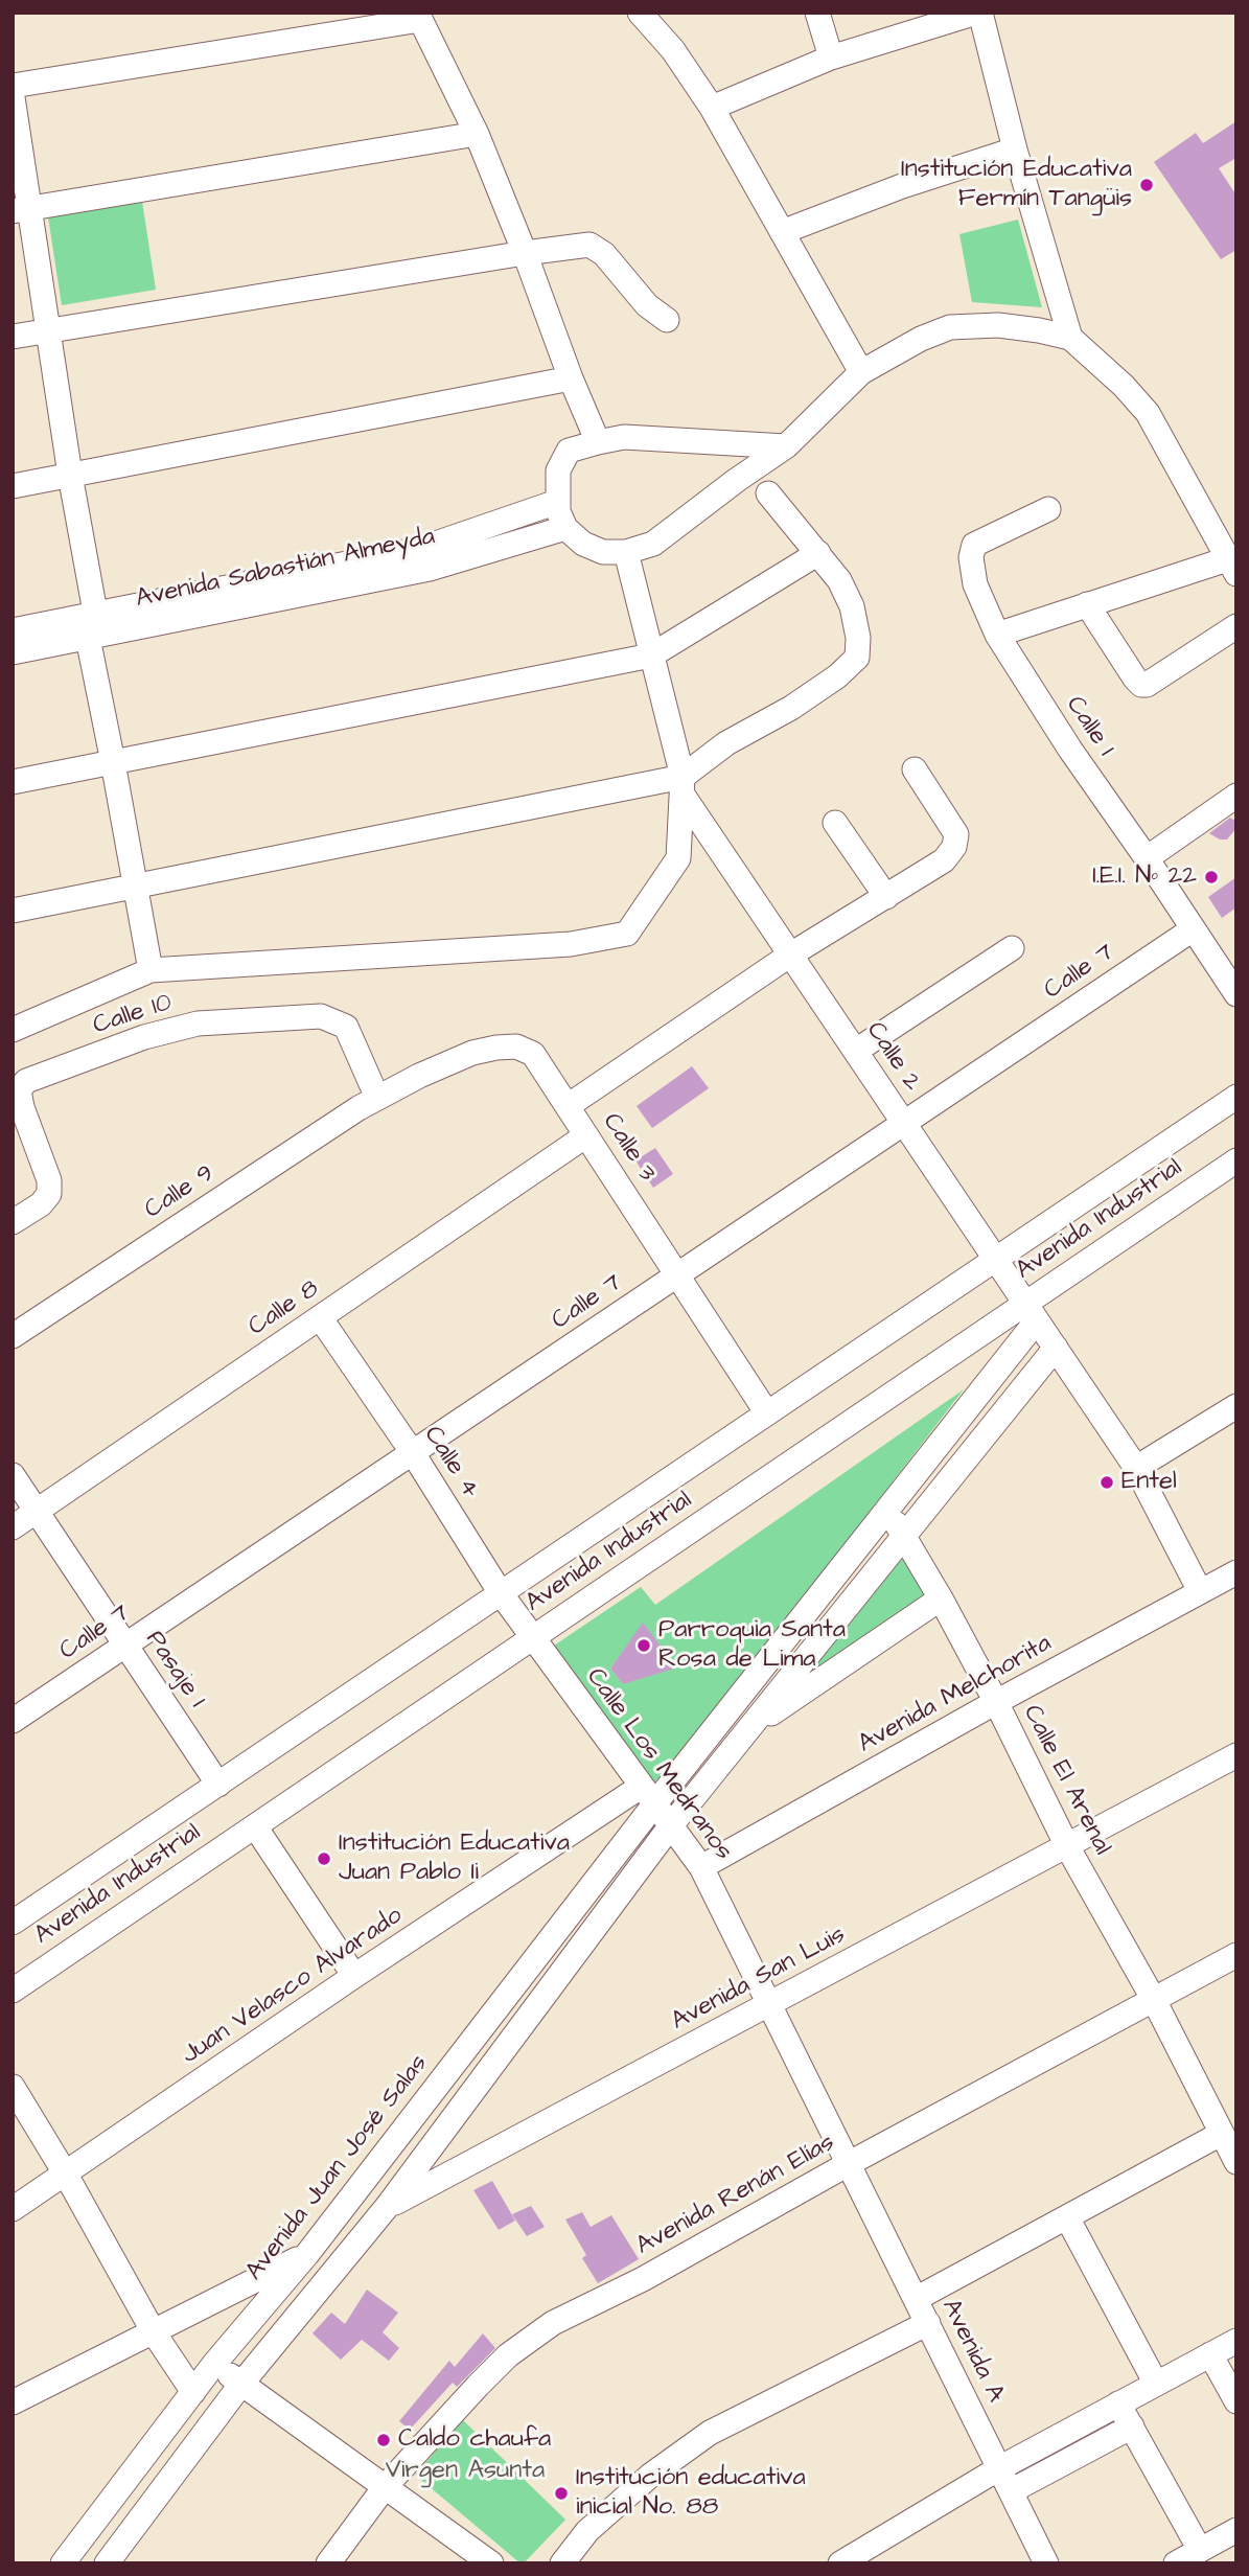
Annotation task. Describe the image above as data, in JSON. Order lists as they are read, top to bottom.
{
  "streets": {
    "street": [
      "Avenida Sabastián Almeyda",
      "Calle 1",
      "Calle 7",
      "Calle 10",
      "Calle 2",
      "Calle 3",
      "Calle 9",
      "Avenida Industrial",
      "Calle 8",
      "Calle 4",
      "Pasaje 1",
      "Avenida Melchorita",
      "Calle Los Medranos",
      "Calle El Arenal",
      "Avenida San Luis",
      "Juan Velasco Alvarado",
      "Avenida Juan José Salas",
      "Avenida Renán Elías",
      "Avenida A"
    ]
  },
  "crossings": [
    ["Calle 1", "Calle 7"],
    ["Calle 7", "Calle 2"],
    ["Calle 7", "Calle 3"],
    ["Calle 7", "Calle 4"],
    ["Calle 7", "Pasaje 1"],
    ["Calle 10", "Calle 3"],
    ["Calle 10", "Calle 9"],
    ["Calle 2", "Avenida Industrial"],
    ["Calle 2", "Avenida Melchorita"],
    ["Calle 2", "Avenida Juan José Salas"],
    ["Calle 3", "Calle 9"],
    ["Calle 3", "Avenida Industrial"],
    ["Calle 3", "Calle 8"],
    ["Avenida Industrial", "Calle 4"],
    ["Avenida Industrial", "Pasaje 1"],
    ["Avenida Industrial", "Calle Los Medranos"],
    ["Avenida Industrial", "Avenida Juan José Salas"],
    ["Calle 8", "Calle 4"],
    ["Calle 8", "Pasaje 1"],
    ["Calle 4", "Calle Los Medranos"],
    ["Avenida Melchorita", "Calle Los Medranos"],
    ["Avenida Melchorita", "Calle El Arenal"],
    ["Calle Los Medranos", "Avenida San Luis"],
    ["Calle Los Medranos", "Juan Velasco Alvarado"],
    ["Calle Los Medranos", "Avenida Juan José Salas"],
    ["Calle Los Medranos", "Avenida Renán Elías"],
    ["Calle Los Medranos", "Avenida A"],
    ["Calle El Arenal", "Avenida San Luis"],
    ["Calle El Arenal", "Avenida Juan José Salas"],
    ["Calle El Arenal", "Avenida Renán Elías"],
    ["Avenida San Luis", "Avenida Juan José Salas"],
    ["Juan Velasco Alvarado", "Avenida Juan José Salas"],
    ["Avenida Renán Elías", "Avenida A"]
  ],
  "parks": ["Virgen Asunta"],
  "places": [
    "Institución Educativa Fermín Tangüis",
    "I.E.I. Nº 22",
    "Entel",
    "Parroquia Santa Rosa de Lima",
    "Institución Educativa Juan Pablo Ii",
    "Caldo chaufa",
    "Institución educativa inicial No. 88"
  ]
}
